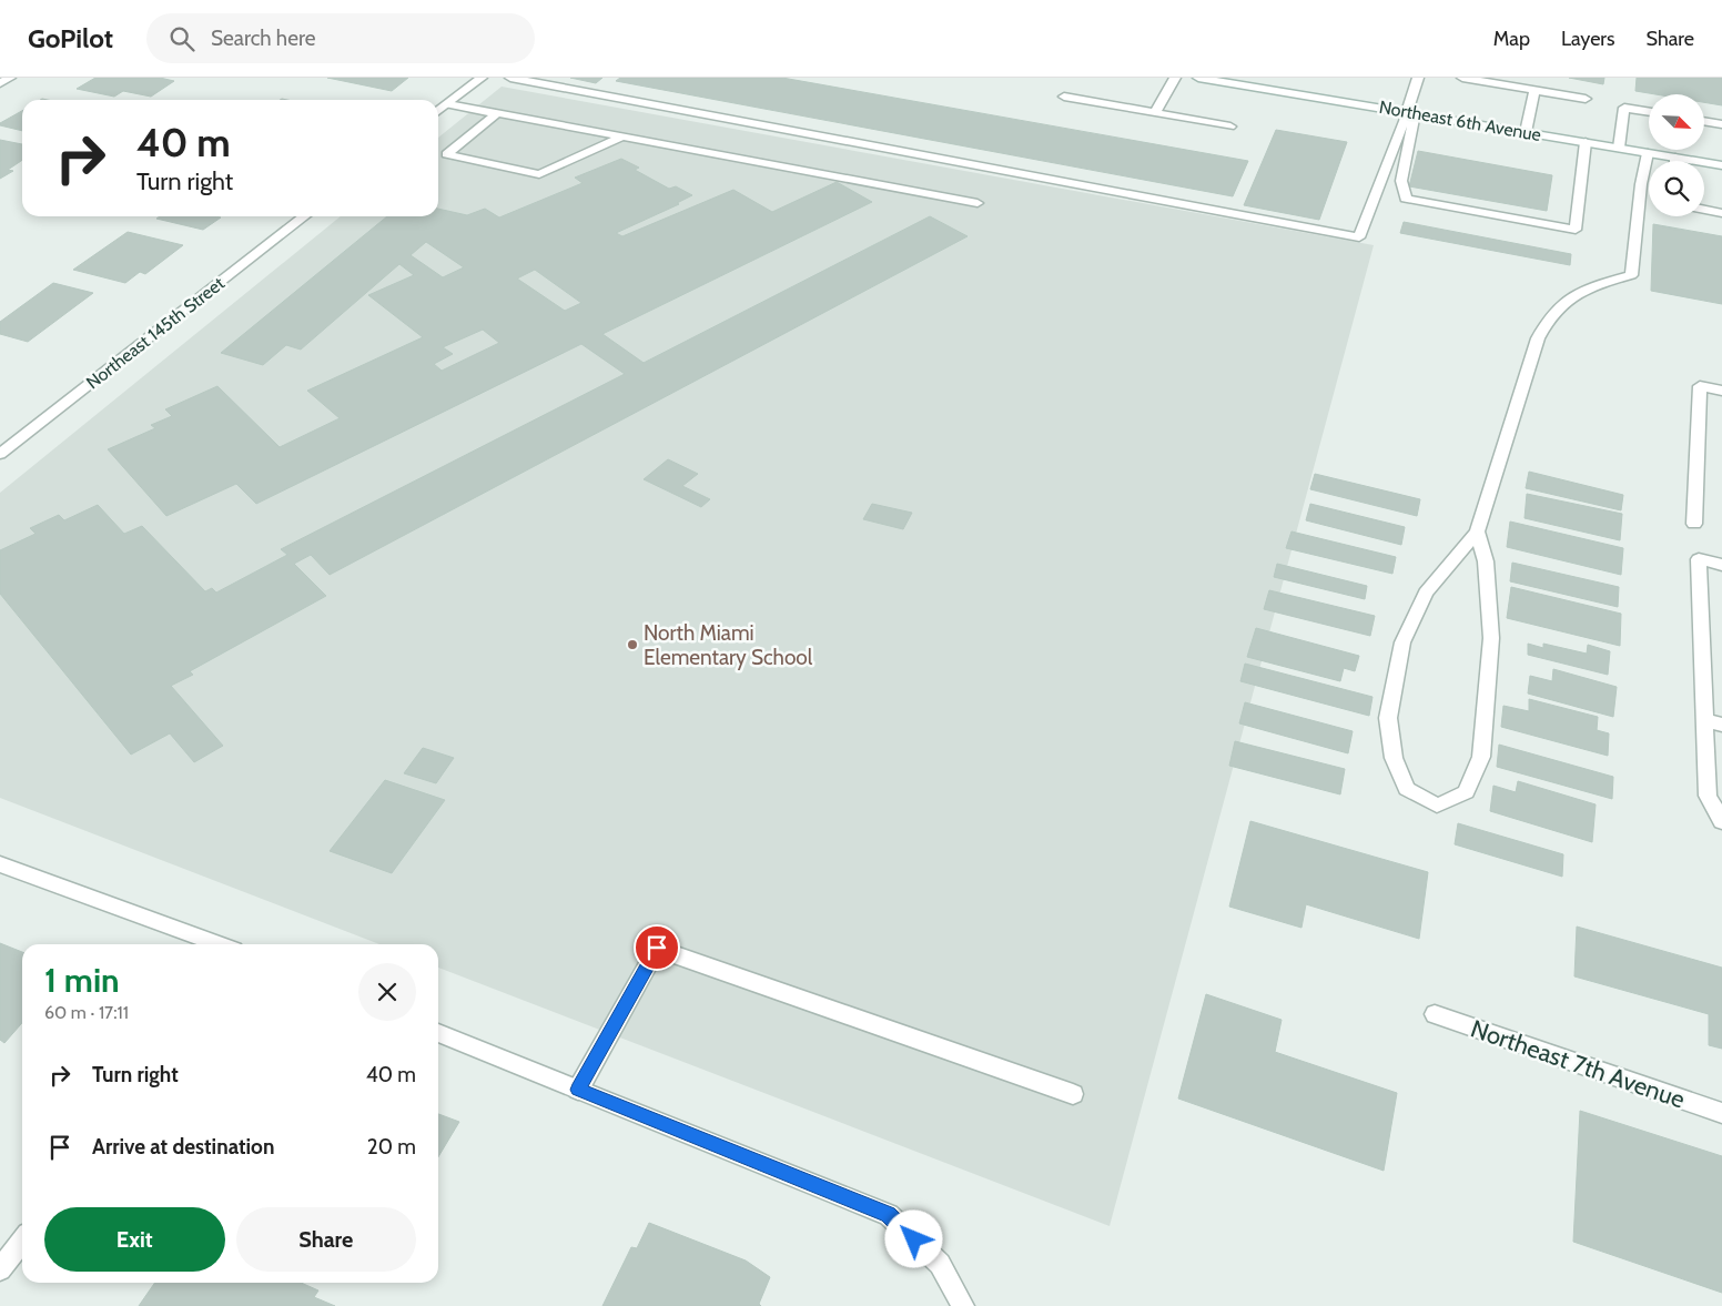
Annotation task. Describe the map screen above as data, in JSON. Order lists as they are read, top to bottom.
{
  "streets": {
    "street": ["Northeast 6th Avenue", "Northeast 145th Street", "Northeast 7th Avenue"]
  },
  "places": ["North Miami Elementary School"],
  "north": "bottom right",
  "page": {
    "header": "GoPilot",
    "search": "Search here",
    "nav": ["Map", "Layers", "Share"],
    "turn": ["40 m", "Turn right"],
    "heading": ["1 min", "60 m · 17:11"],
    "list": [
      {
        "name": "Turn right",
        "value": "40 m"
      },
      {
        "name": "Arrive at destination",
        "value": "20 m"
      }
    ],
    "buttons": ["Exit", "Share"]
  }
}
